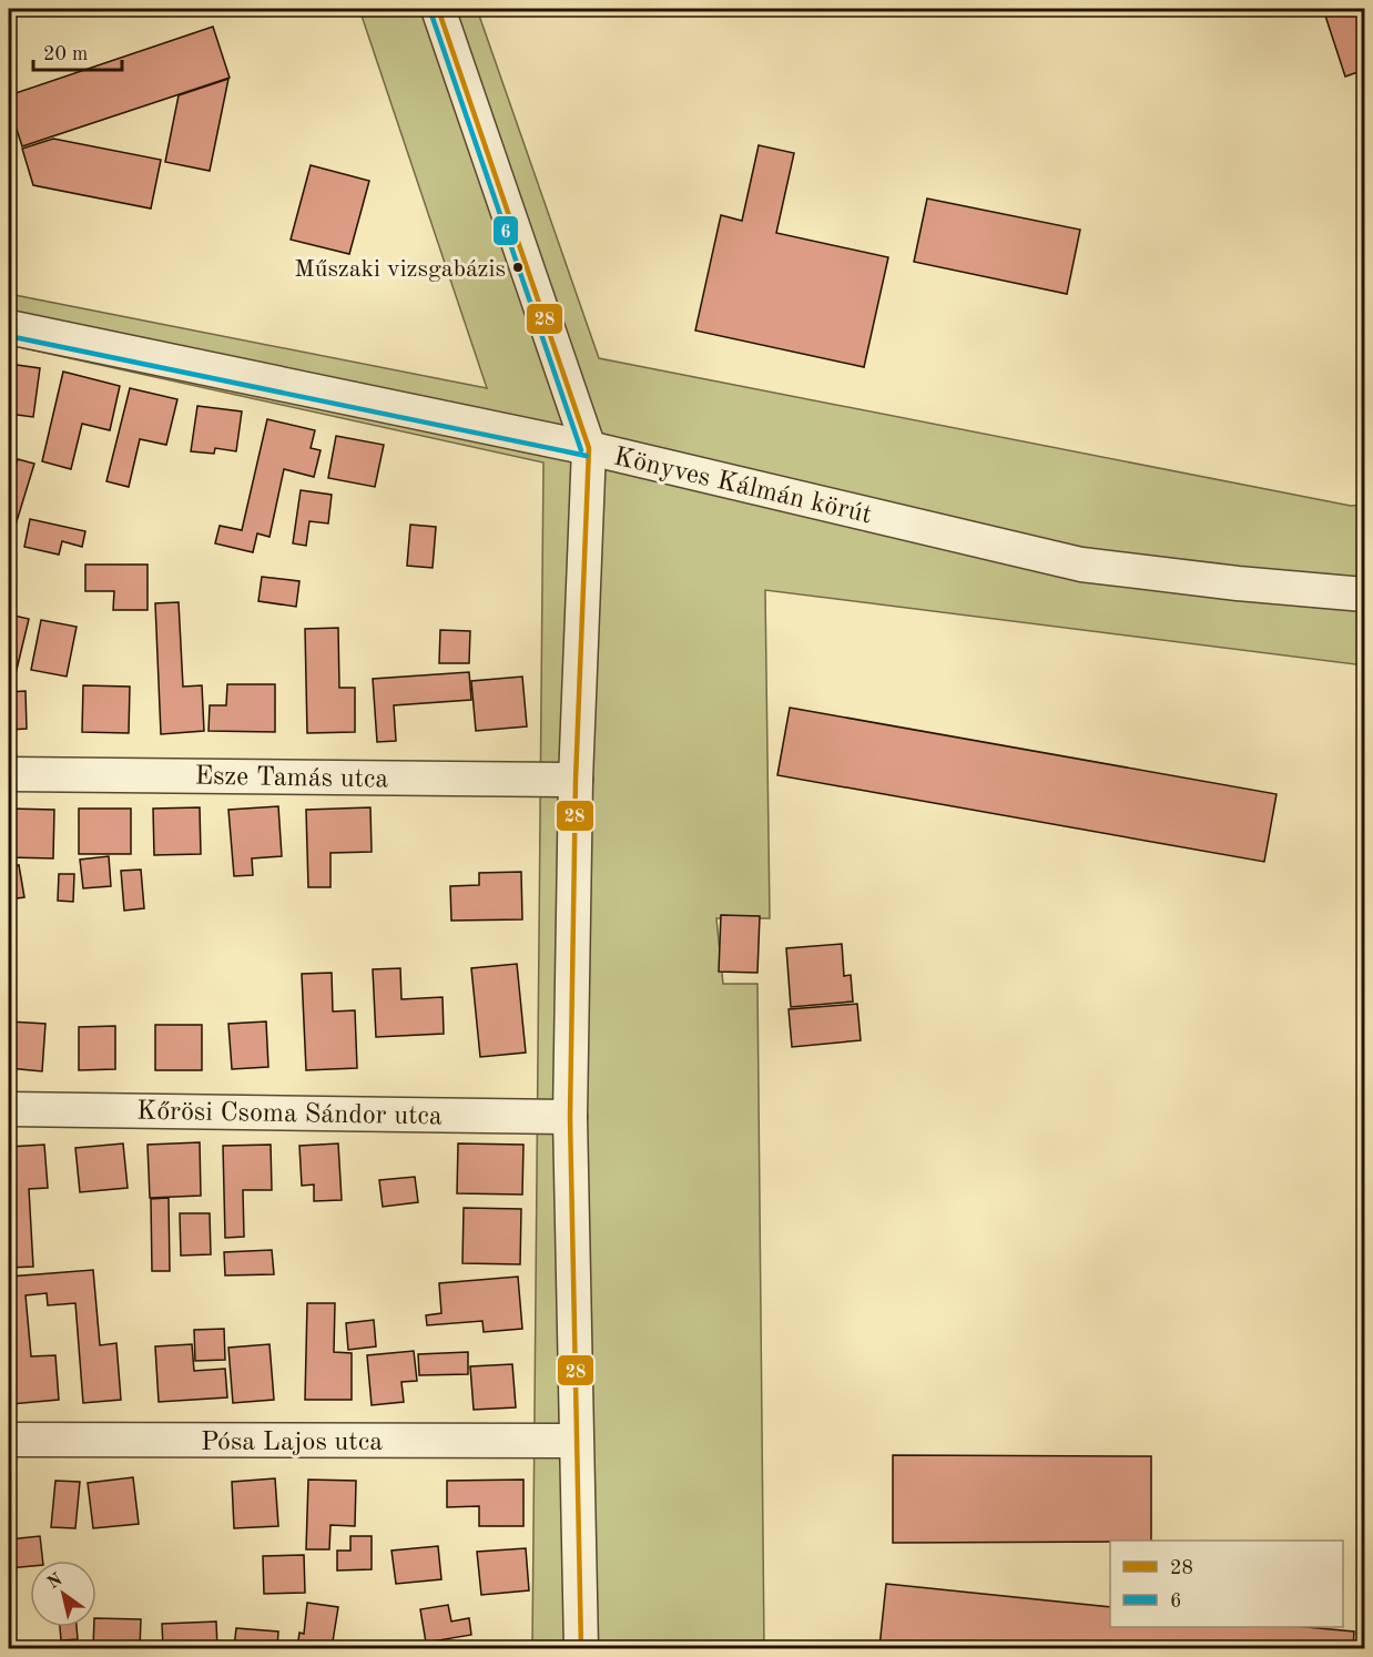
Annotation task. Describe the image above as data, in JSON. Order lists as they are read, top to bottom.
{
  "streets": {
    "street": [
      "Könyves Kálmán körút",
      "Esze Tamás utca",
      "Kőrösi Csoma Sándor utca",
      "Pósa Lajos utca"
    ]
  },
  "places": ["Műszaki vizsgabázis"],
  "lines": ["transit line 28", "transit line 6"],
  "legend": ["28", "6"],
  "scale_bar": "20 m",
  "north": "top left"
}
